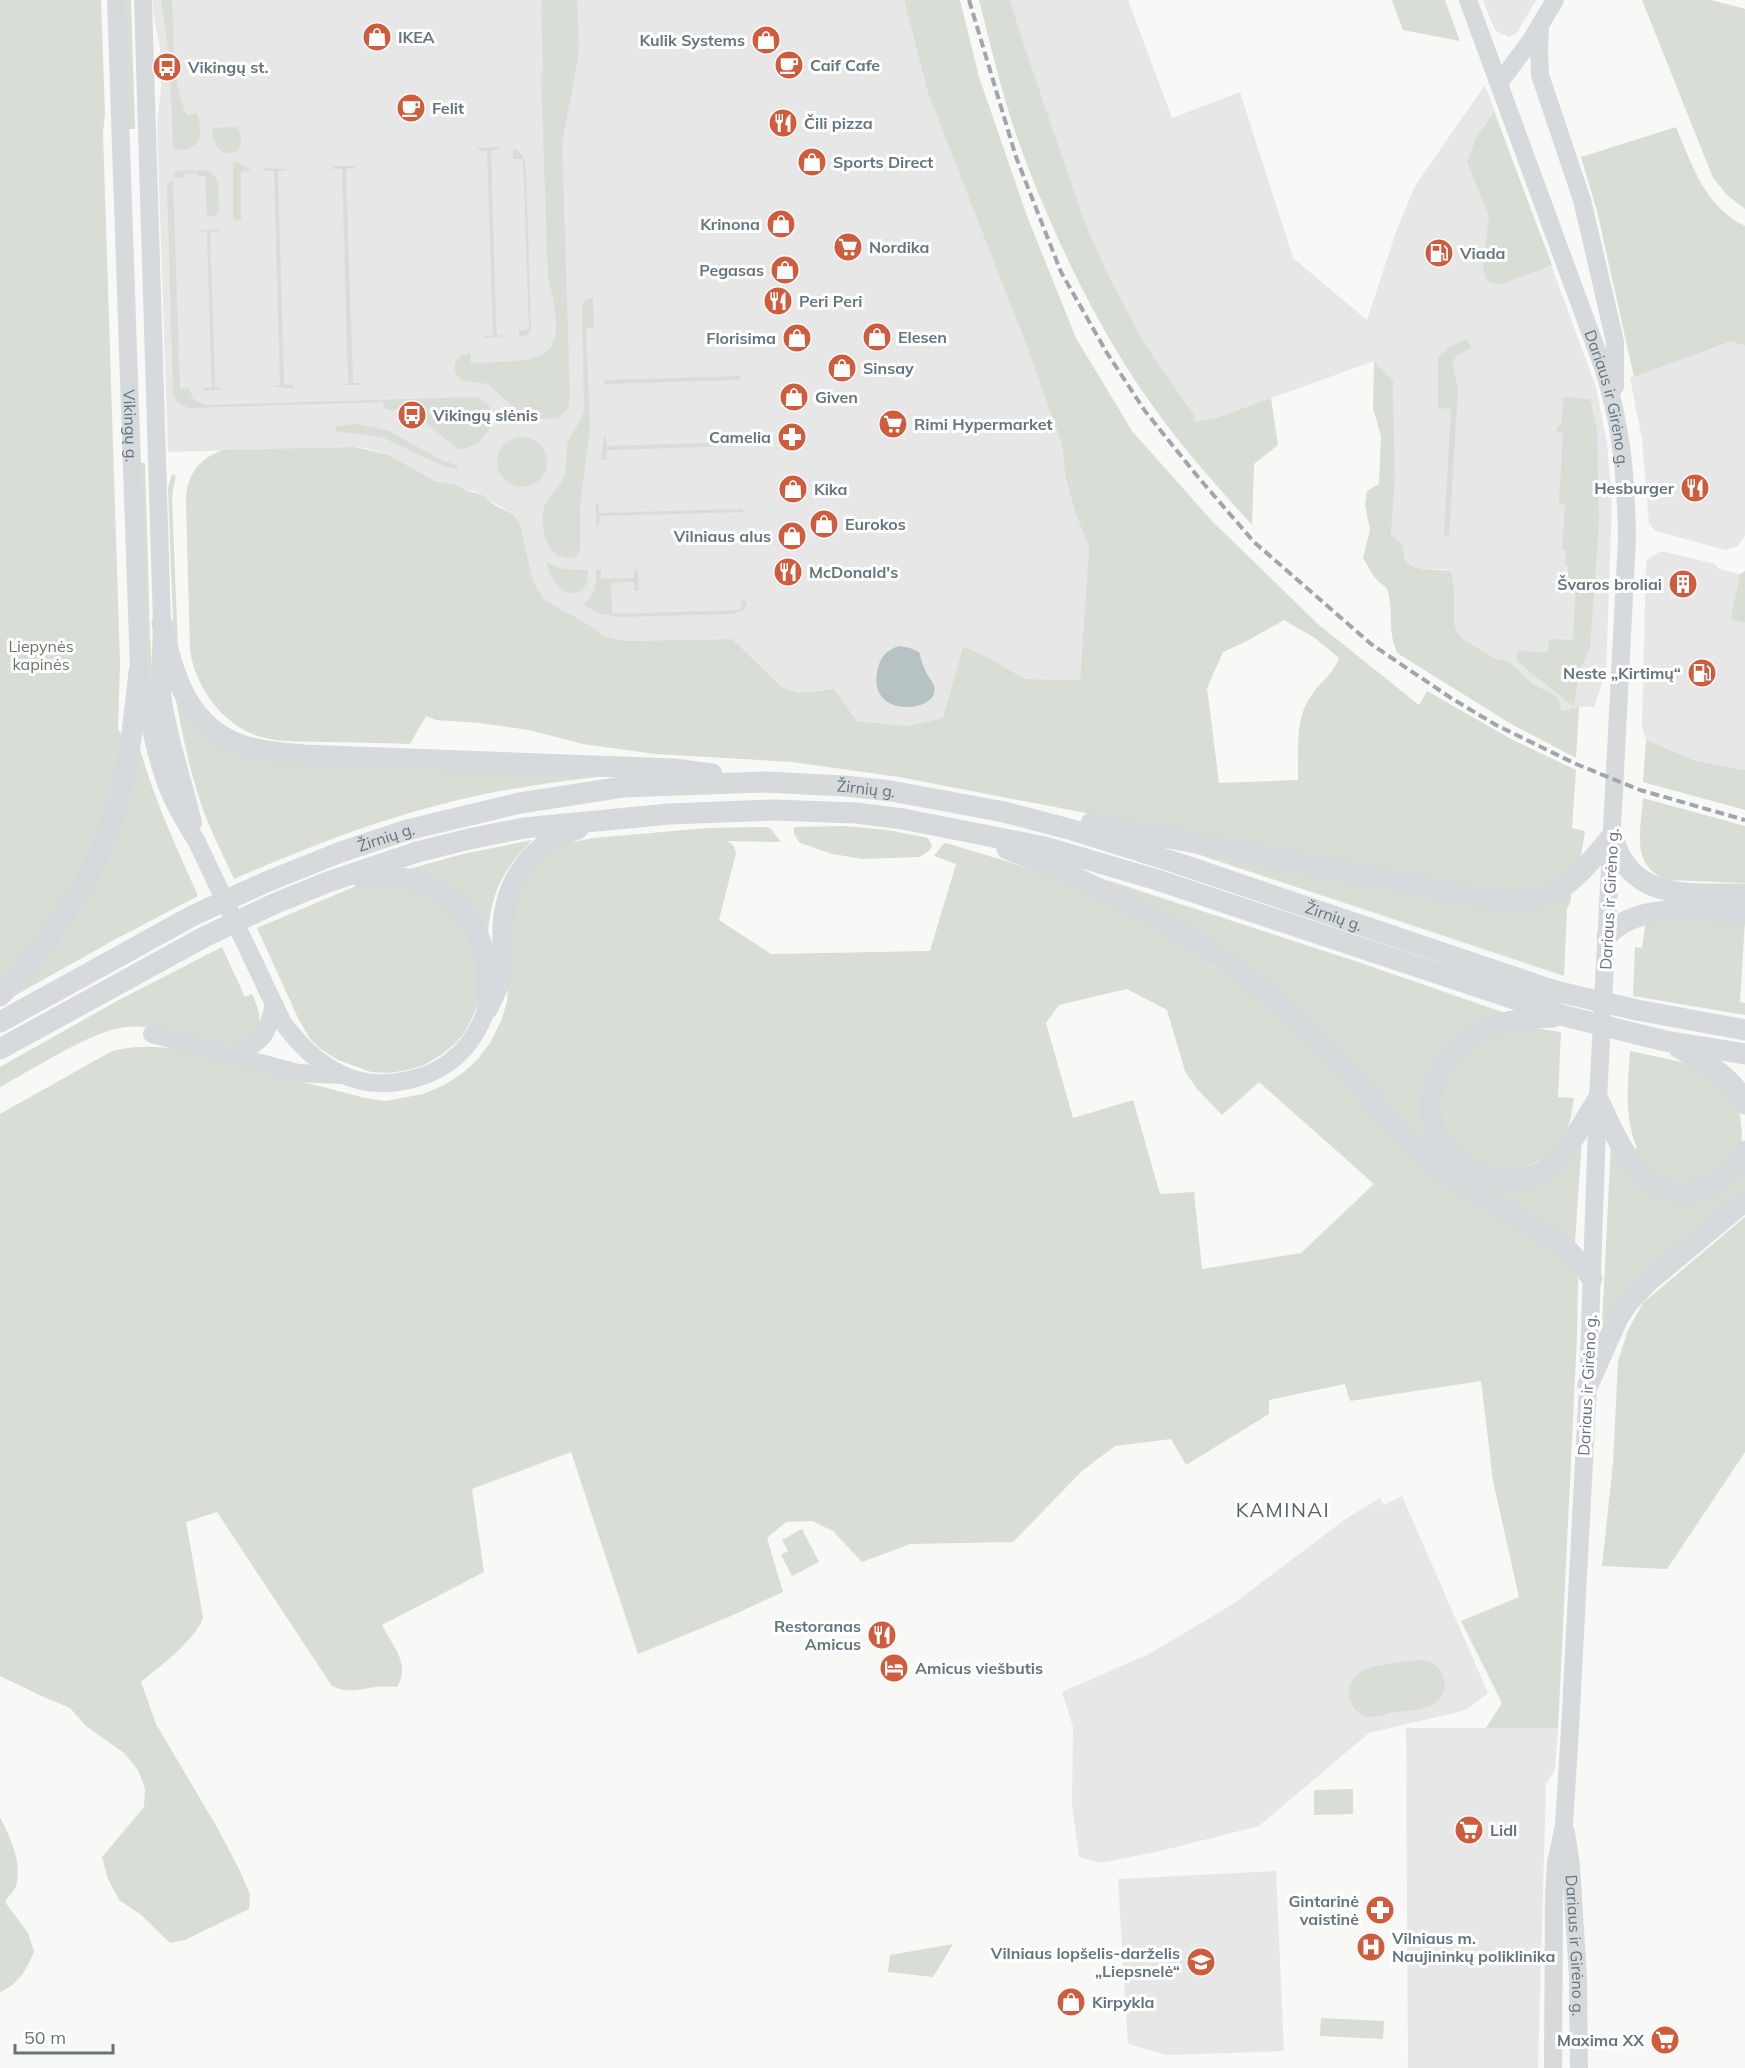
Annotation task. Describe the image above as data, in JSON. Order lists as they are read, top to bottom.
{
  "streets": {
    "highway": ["Žirnių g."],
    "main road": ["Dariaus ir Girėno g.", "Vikingų g."]
  },
  "districts": ["KAMINAI"],
  "parks": ["Liepynės kapinės"],
  "places": {
    "shop": [
      "IKEA",
      "Kulik Systems",
      "Sports Direct",
      "Krinona",
      "Pegasas",
      "Elesen",
      "Florisima",
      "Sinsay",
      "Given",
      "Kika",
      "Eurokos",
      "Vilniaus alus",
      "Kirpykla"
    ],
    "cafe": ["Caif Cafe", "Felit"],
    "bus stop": ["Vikingų st.", "Vikingų slėnis"],
    "restaurant": [
      "Čili pizza",
      "Peri Peri",
      "Hesburger",
      "McDonald's",
      "Restoranas Amicus"
    ],
    "supermarket": [
      "Nordika",
      "Rimi Hypermarket",
      "Lidl",
      "Maxima XX"
    ],
    "fuel station": ["Viada", "Neste „Kirtimų“"],
    "pharmacy": ["Camelia", "Gintarinė vaistinė"],
    "building": ["Švaros broliai"],
    "hotel": ["Amicus viešbutis"],
    "hospital": ["Vilniaus m. Naujininkų poliklinika"],
    "school or university": ["Vilniaus lopšelis-darželis „Liepsnelė“"]
  },
  "scale_bar": "50 m"
}
